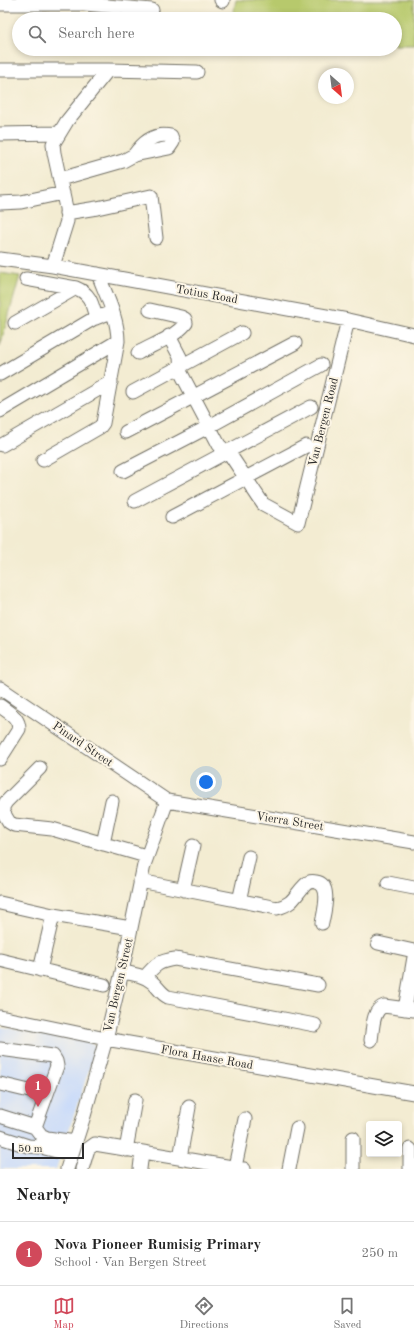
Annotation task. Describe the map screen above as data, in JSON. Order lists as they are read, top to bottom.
{
  "streets": {
    "street": [
      "Totius Road",
      "Van Bergen Road",
      "Pinard Street",
      "Vierra Street",
      "Van Bergen Street",
      "Flora Haase Road"
    ]
  },
  "crossings": [
    ["Totius Road", "Van Bergen Road"],
    ["Pinard Street", "Vierra Street"],
    ["Pinard Street", "Van Bergen Street"],
    ["Vierra Street", "Van Bergen Street"],
    ["Van Bergen Street", "Flora Haase Road"]
  ],
  "scale_bar": "50 m",
  "north": "bottom right",
  "page": {
    "search": "Search here",
    "pins": "1",
    "scale": "50 m",
    "heading": "Nearby",
    "list": [
      {
        "mark": "1",
        "name": "Nova Pioneer Rumisig Primary",
        "note": "School · Van Bergen Street",
        "value": "250 m"
      }
    ],
    "nav": ["Map", "Directions", "Saved"]
  }
}
